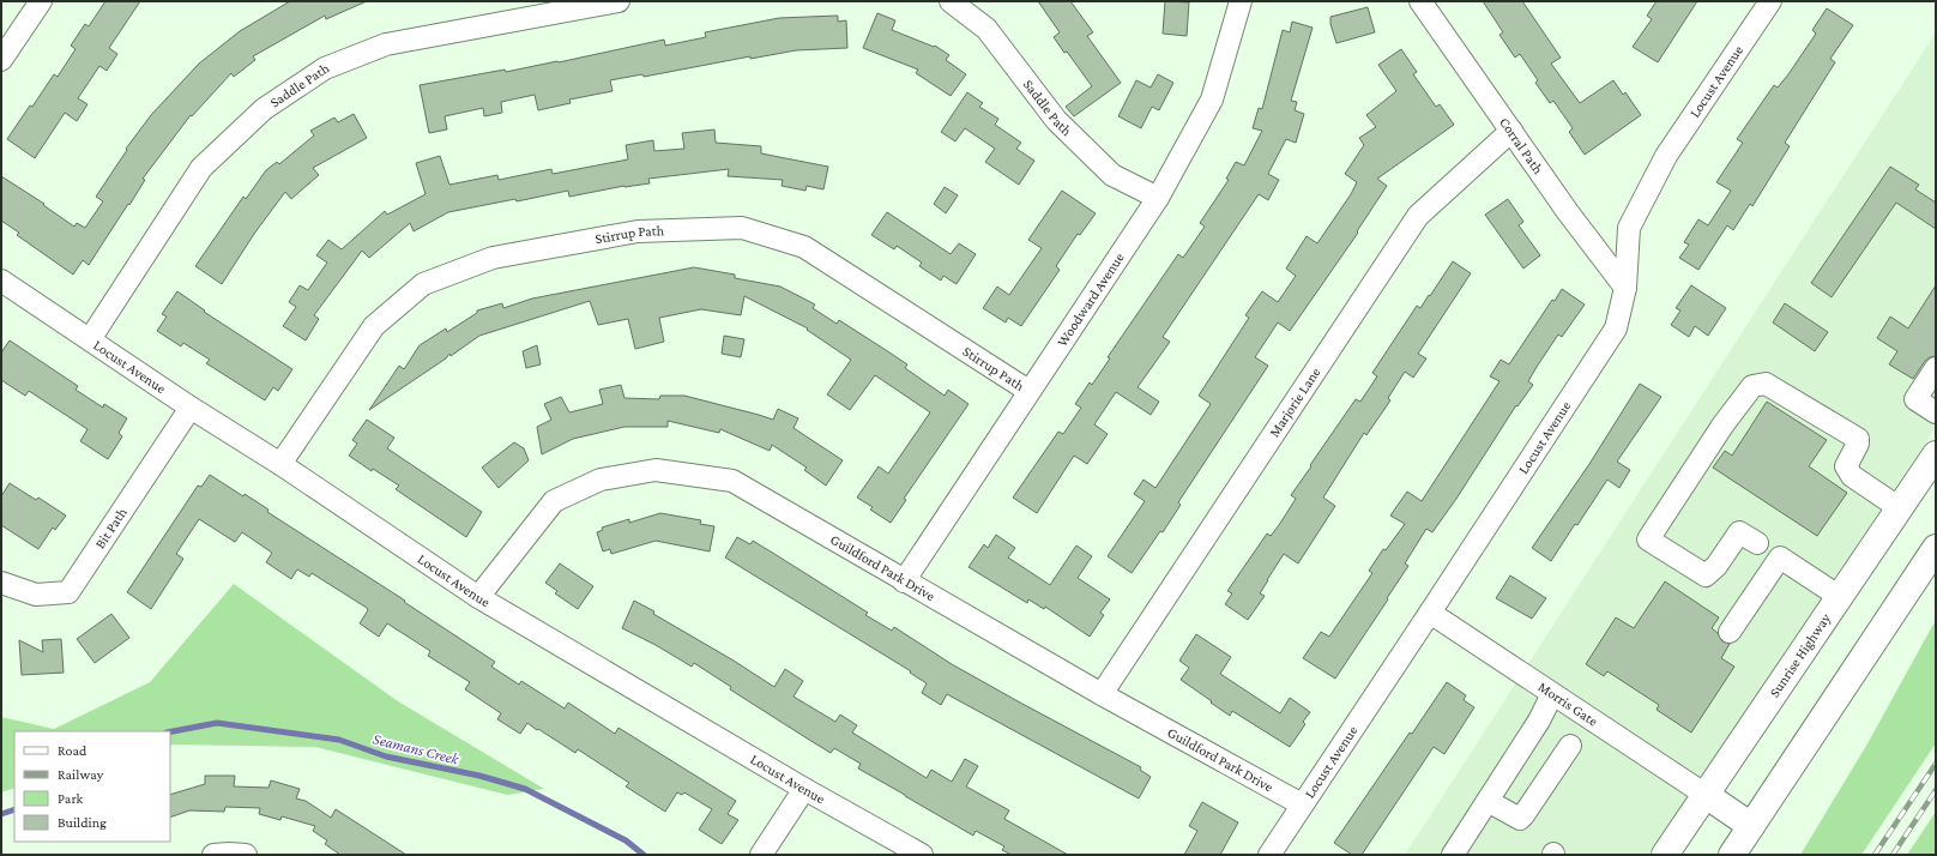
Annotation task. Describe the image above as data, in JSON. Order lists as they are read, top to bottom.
{
  "streets": {
    "highway": ["Sunrise Highway"],
    "street": [
      "Locust Avenue",
      "Saddle Path",
      "Corral Path",
      "Stirrup Path",
      "Woodward Avenue",
      "Marjorie Lane",
      "Bit Path",
      "Guildford Park Drive",
      "Morris Gate"
    ]
  },
  "crossings": [
    ["Locust Avenue", "Saddle Path"],
    ["Locust Avenue", "Corral Path"],
    ["Locust Avenue", "Stirrup Path"],
    ["Locust Avenue", "Bit Path"],
    ["Locust Avenue", "Guildford Park Drive"],
    ["Locust Avenue", "Morris Gate"],
    ["Saddle Path", "Woodward Avenue"],
    ["Corral Path", "Marjorie Lane"],
    ["Stirrup Path", "Woodward Avenue"],
    ["Woodward Avenue", "Guildford Park Drive"],
    ["Marjorie Lane", "Guildford Park Drive"],
    ["Sunrise Highway", "Morris Gate"]
  ],
  "water": ["Seamans Creek"],
  "legend": [
    "Road",
    "Railway",
    "Park",
    "Building"
  ]
}
